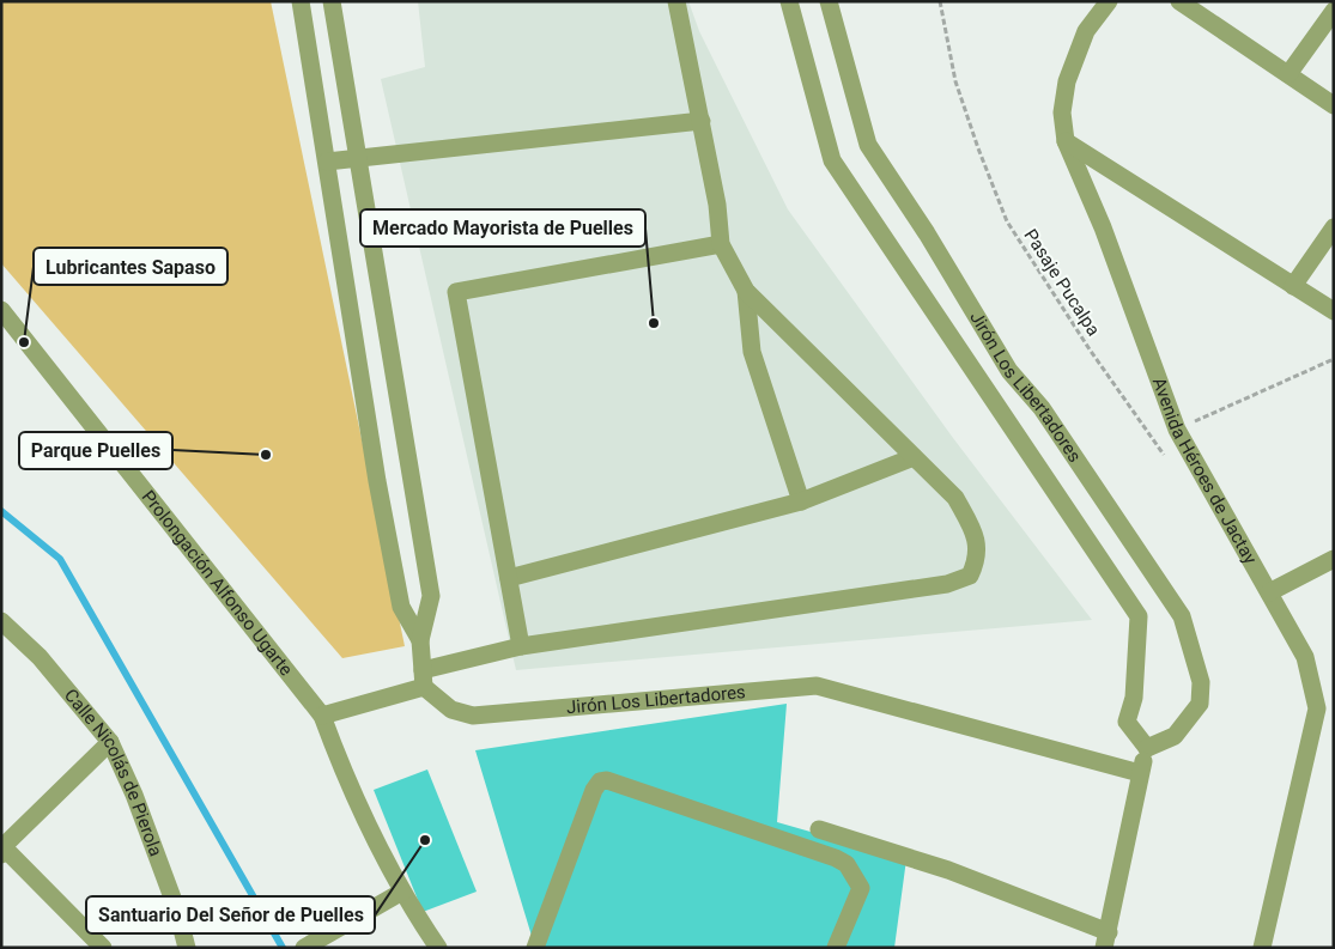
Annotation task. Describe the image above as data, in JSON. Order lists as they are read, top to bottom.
{
  "streets": {
    "street": [
      "Jirón Los Libertadores",
      "Avenida Héroes de Jactay",
      "Prolongación Alfonso Ugarte",
      "Calle Nicolás de Pierola"
    ],
    "path": ["Pasaje Pucalpa"]
  },
  "places": [
    "Mercado Mayorista de Puelles",
    "Lubricantes Sapaso",
    "Parque Puelles",
    "Santuario Del Señor de Puelles"
  ]
}
